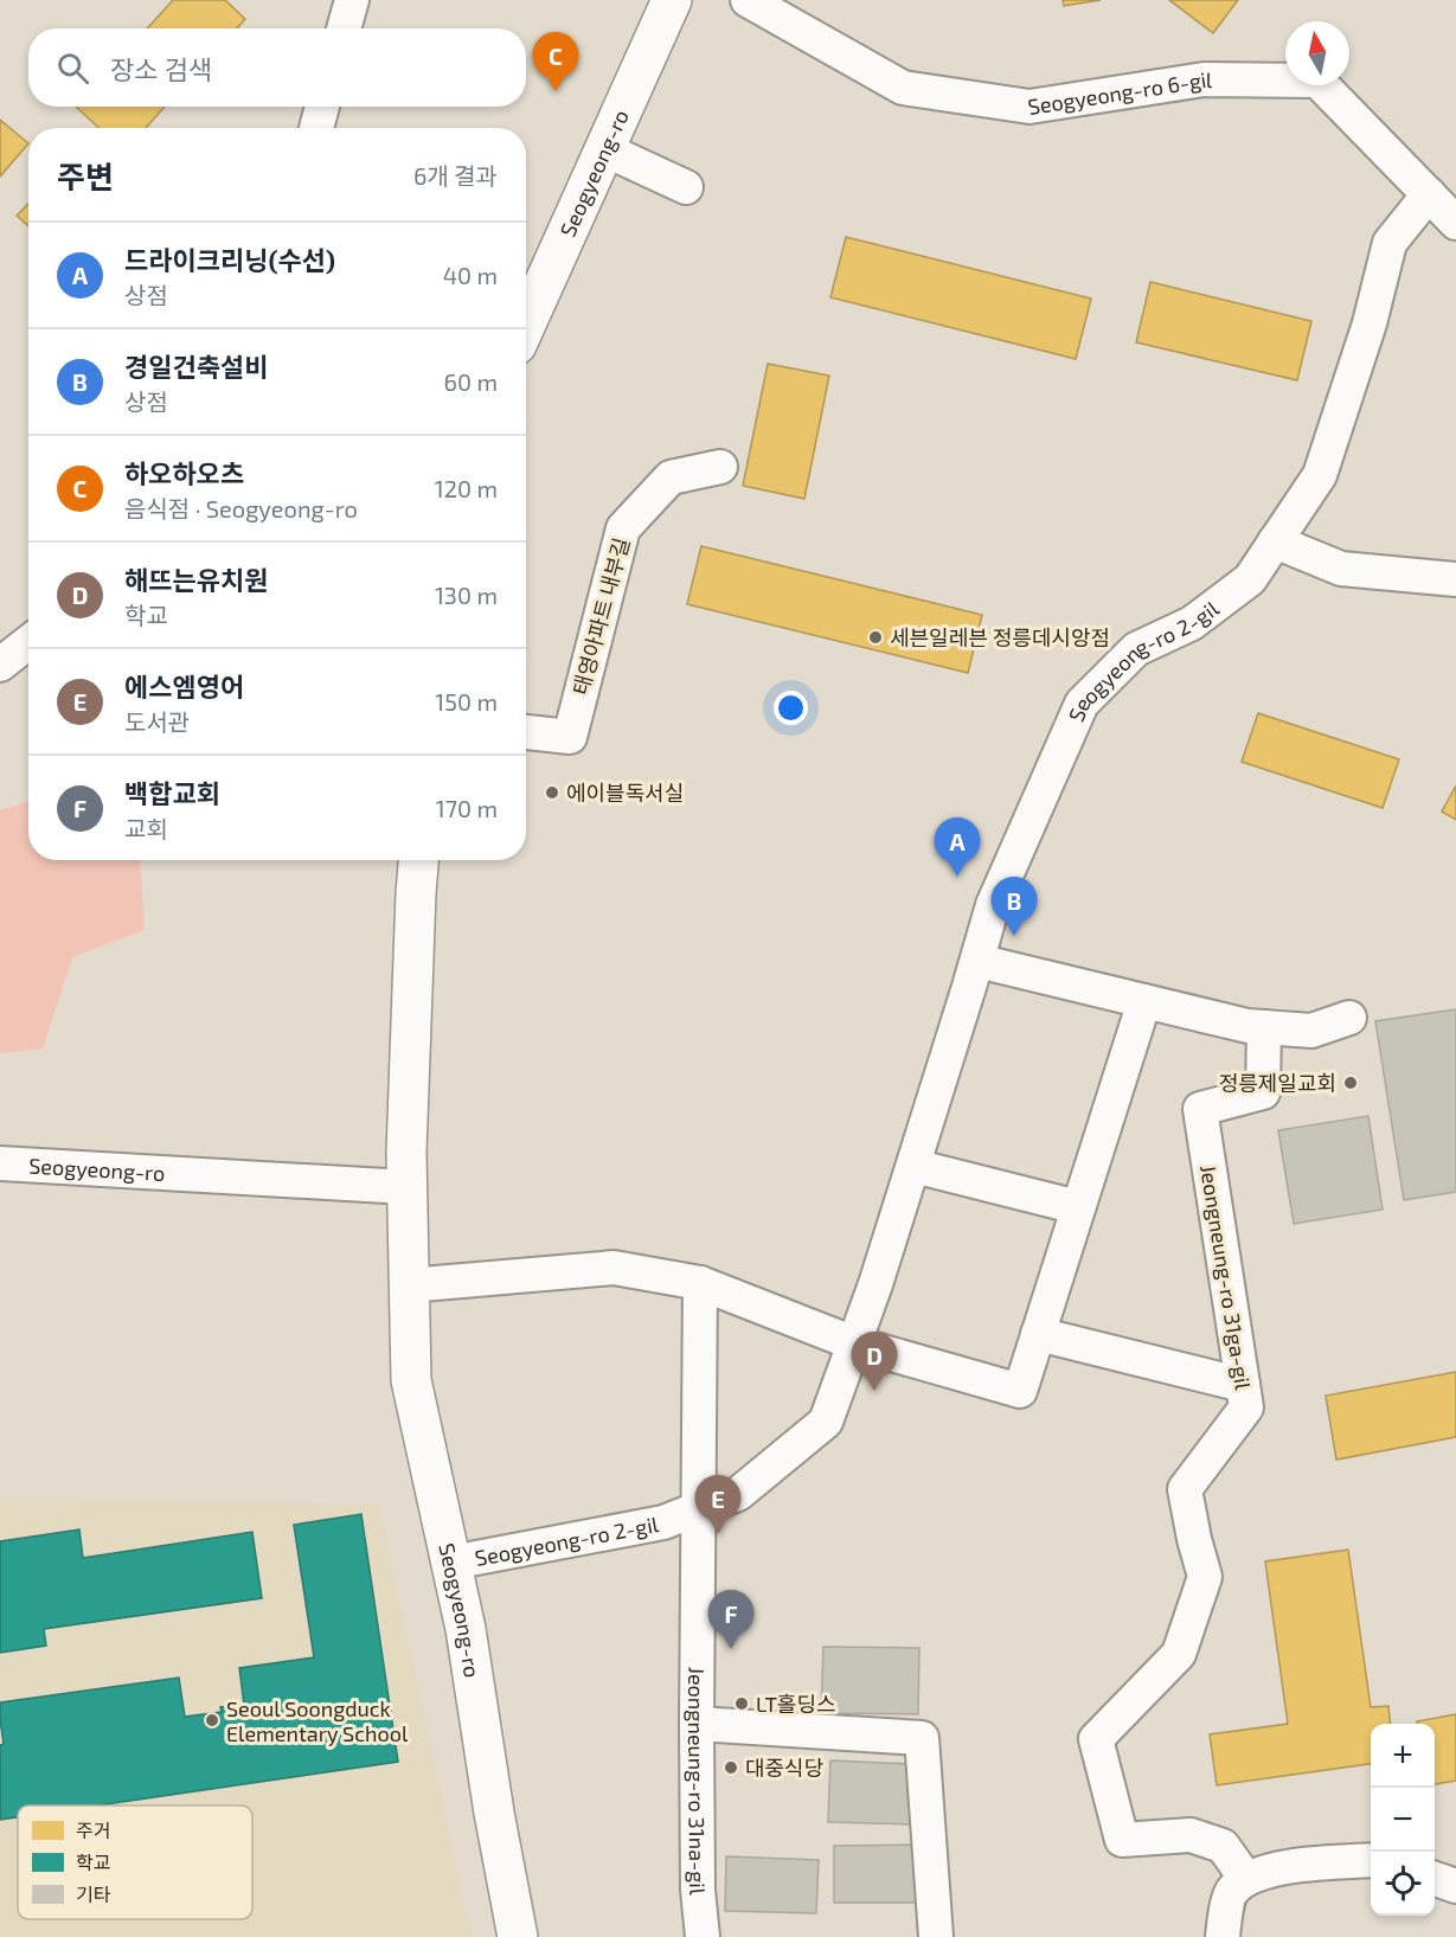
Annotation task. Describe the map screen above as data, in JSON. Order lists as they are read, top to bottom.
{
  "streets": {
    "street": [
      "Seogyeong-ro 6-gil",
      "Seogyeong-ro",
      "태영아파트 내부길",
      "Seogyeong-ro 2-gil",
      "Jeongneung-ro 31ga-gil",
      "Jeongneung-ro 31na-gil"
    ]
  },
  "crossings": [
    ["Seogyeong-ro 6-gil", "Seogyeong-ro 2-gil"],
    ["Seogyeong-ro", "Seogyeong-ro 2-gil"],
    ["Seogyeong-ro 2-gil", "Jeongneung-ro 31na-gil"]
  ],
  "places": [
    "세븐일레븐 정릉데시앙점",
    "에이블독서실",
    "정릉제일교회",
    "LT홀딩스",
    "Seoul Soongduck Elementary School",
    "대중식당"
  ],
  "legend": ["주거", "학교", "기타"],
  "north": "top",
  "page": {
    "search": "장소 검색",
    "pins": [
      "C",
      "A",
      "B",
      "D",
      "E",
      "F"
    ],
    "heading": ["주변", "6개 결과"],
    "list": [
      {
        "mark": "A",
        "name": "드라이크리닝(수선)",
        "note": "상점",
        "value": "40 m"
      },
      {
        "mark": "B",
        "name": "경일건축설비",
        "note": "상점",
        "value": "60 m"
      },
      {
        "mark": "C",
        "name": "하오하오츠",
        "note": "음식점 · Seogyeong-ro",
        "value": "120 m"
      },
      {
        "mark": "D",
        "name": "해뜨는유치원",
        "note": "학교",
        "value": "130 m"
      },
      {
        "mark": "E",
        "name": "에스엠영어",
        "note": "도서관",
        "value": "150 m"
      },
      {
        "mark": "F",
        "name": "백합교회",
        "note": "교회",
        "value": "170 m"
      }
    ],
    "map_buttons": ["+", "−"]
  }
}
